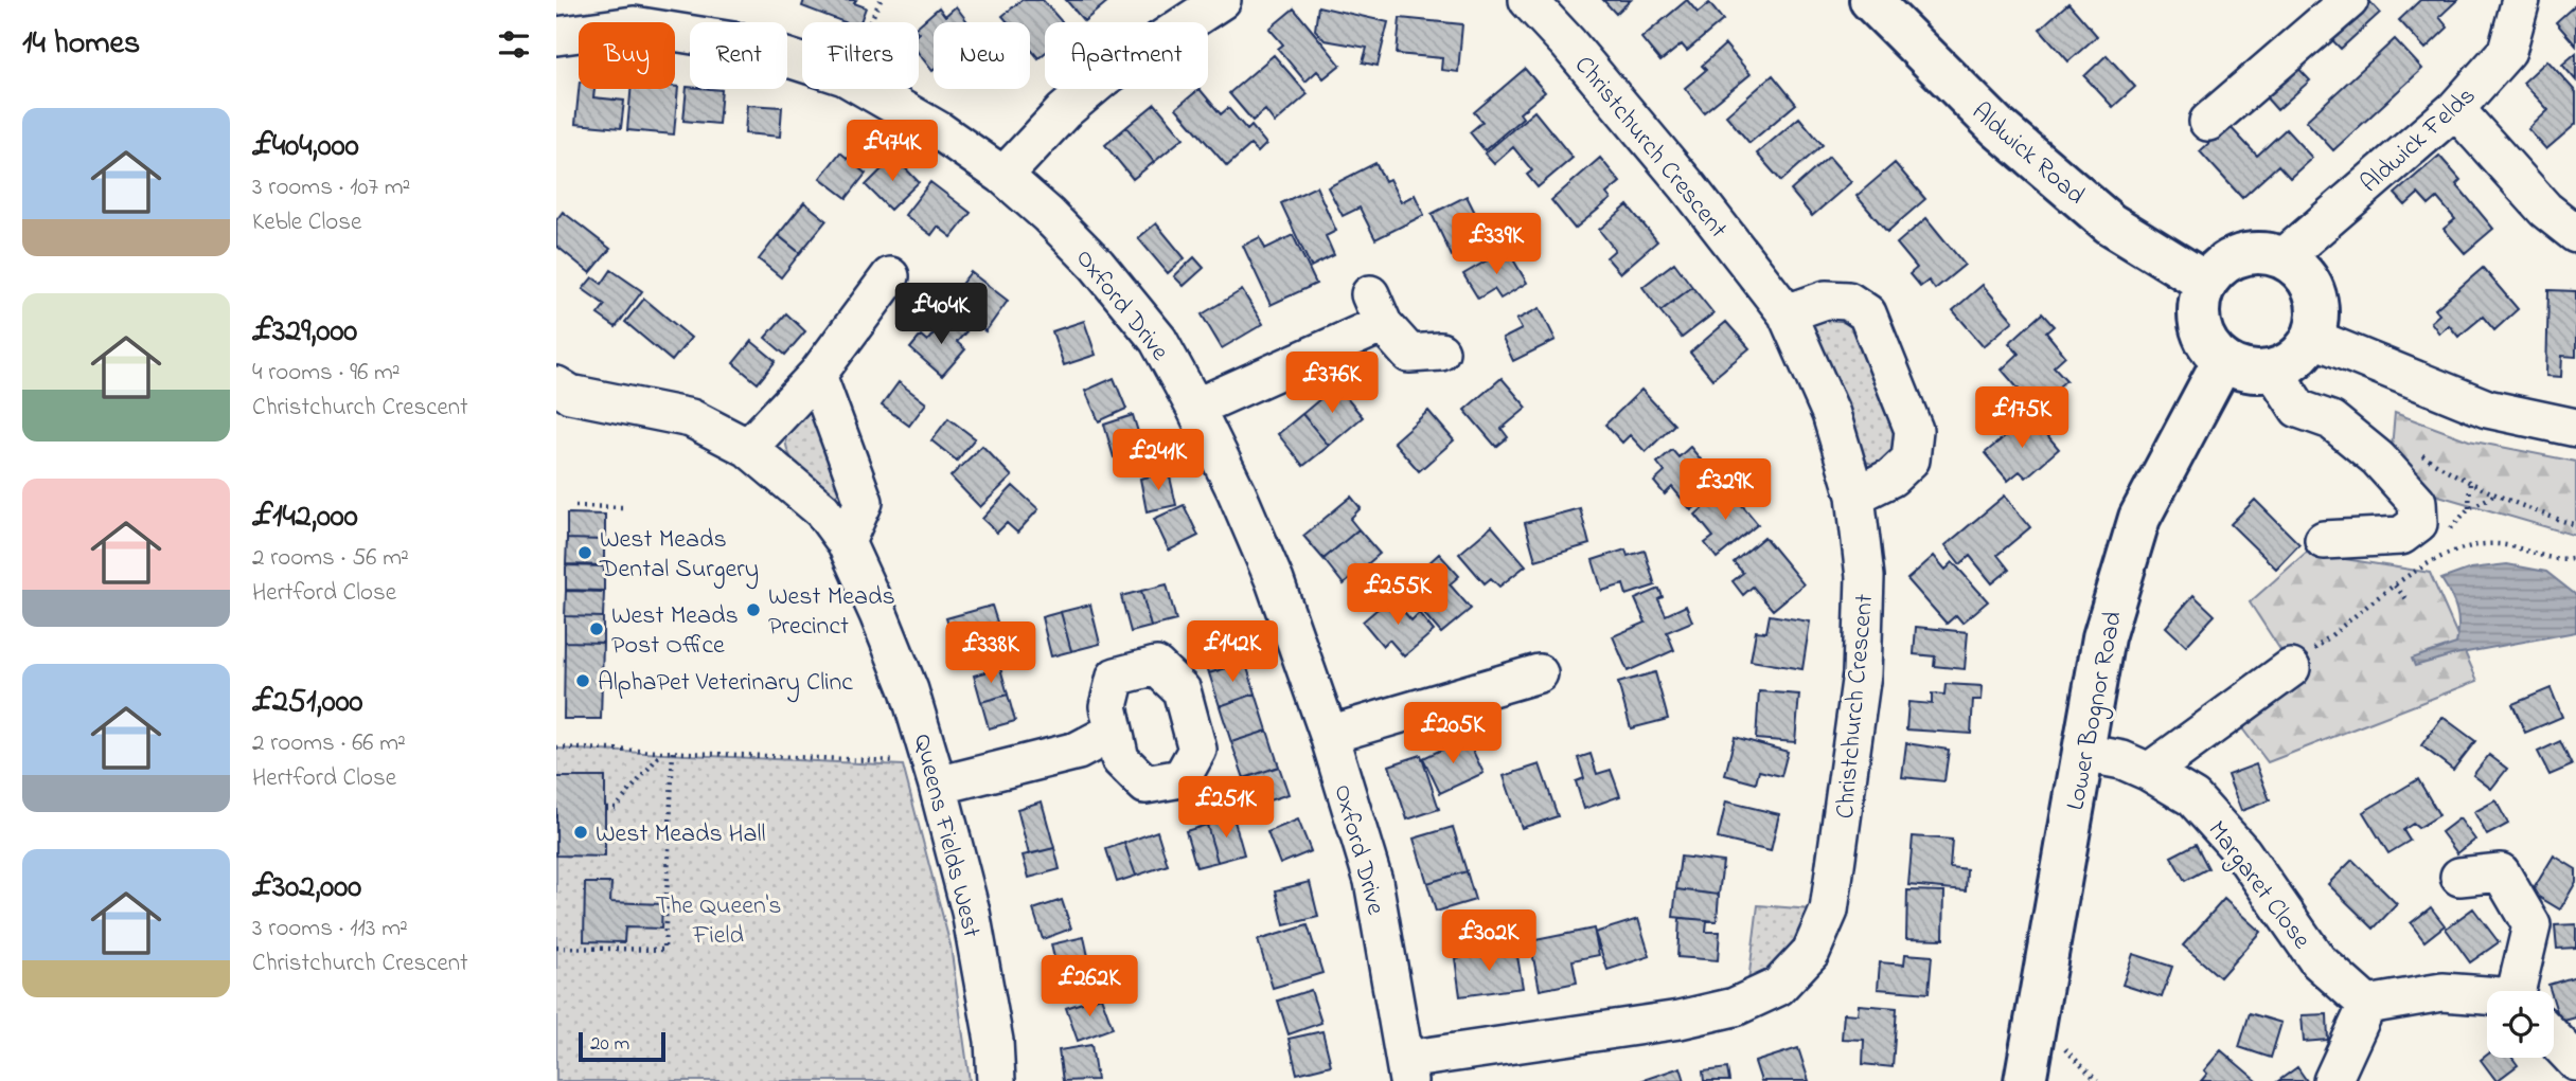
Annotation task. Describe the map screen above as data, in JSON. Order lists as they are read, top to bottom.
{
  "streets": {
    "main road": ["Aldwick Road", "Lower Bognor Road"],
    "street": [
      "Aldwick Felds",
      "Christchurch Crescent",
      "Oxford Drive",
      "Queens Fields West",
      "Margaret Close"
    ]
  },
  "crossings": [
    ["Aldwick Felds", "Aldwick Road"],
    ["Aldwick Felds", "Lower Bognor Road"],
    ["Christchurch Crescent", "Oxford Drive"],
    ["Aldwick Road", "Lower Bognor Road"],
    ["Lower Bognor Road", "Margaret Close"]
  ],
  "parks": ["The Queen's Field"],
  "places": [
    "West Meads Dental Surgery",
    "West Meads Precinct",
    "West Meads Post Office",
    "AlphaPet Veterinary Clinc",
    "West Meads Hall"
  ],
  "scale_bar": "20 m",
  "page": {
    "heading": "14 homes",
    "chip": [
      "Buy",
      "Rent",
      "Filters",
      "New",
      "Apartment"
    ],
    "list": [
      {
        "name": "£404,000",
        "note": "3 rooms · 107 m² · Keble Close"
      },
      {
        "name": "£329,000",
        "note": "4 rooms · 96 m² · Christchurch Crescent"
      },
      {
        "name": "£142,000",
        "note": "2 rooms · 56 m² · Hertford Close"
      },
      {
        "name": "£251,000",
        "note": "2 rooms · 66 m² · Hertford Close"
      },
      {
        "name": "£302,000",
        "note": "3 rooms · 113 m² · Christchurch Crescent"
      }
    ],
    "price": [
      "£474K",
      "£339K",
      "£404K",
      "£376K",
      "£175K",
      "£241K",
      "£329K",
      "£255K",
      "£142K",
      "£338K",
      "£205K",
      "£251K",
      "£302K",
      "£262K"
    ],
    "scale": "20 m"
  }
}
